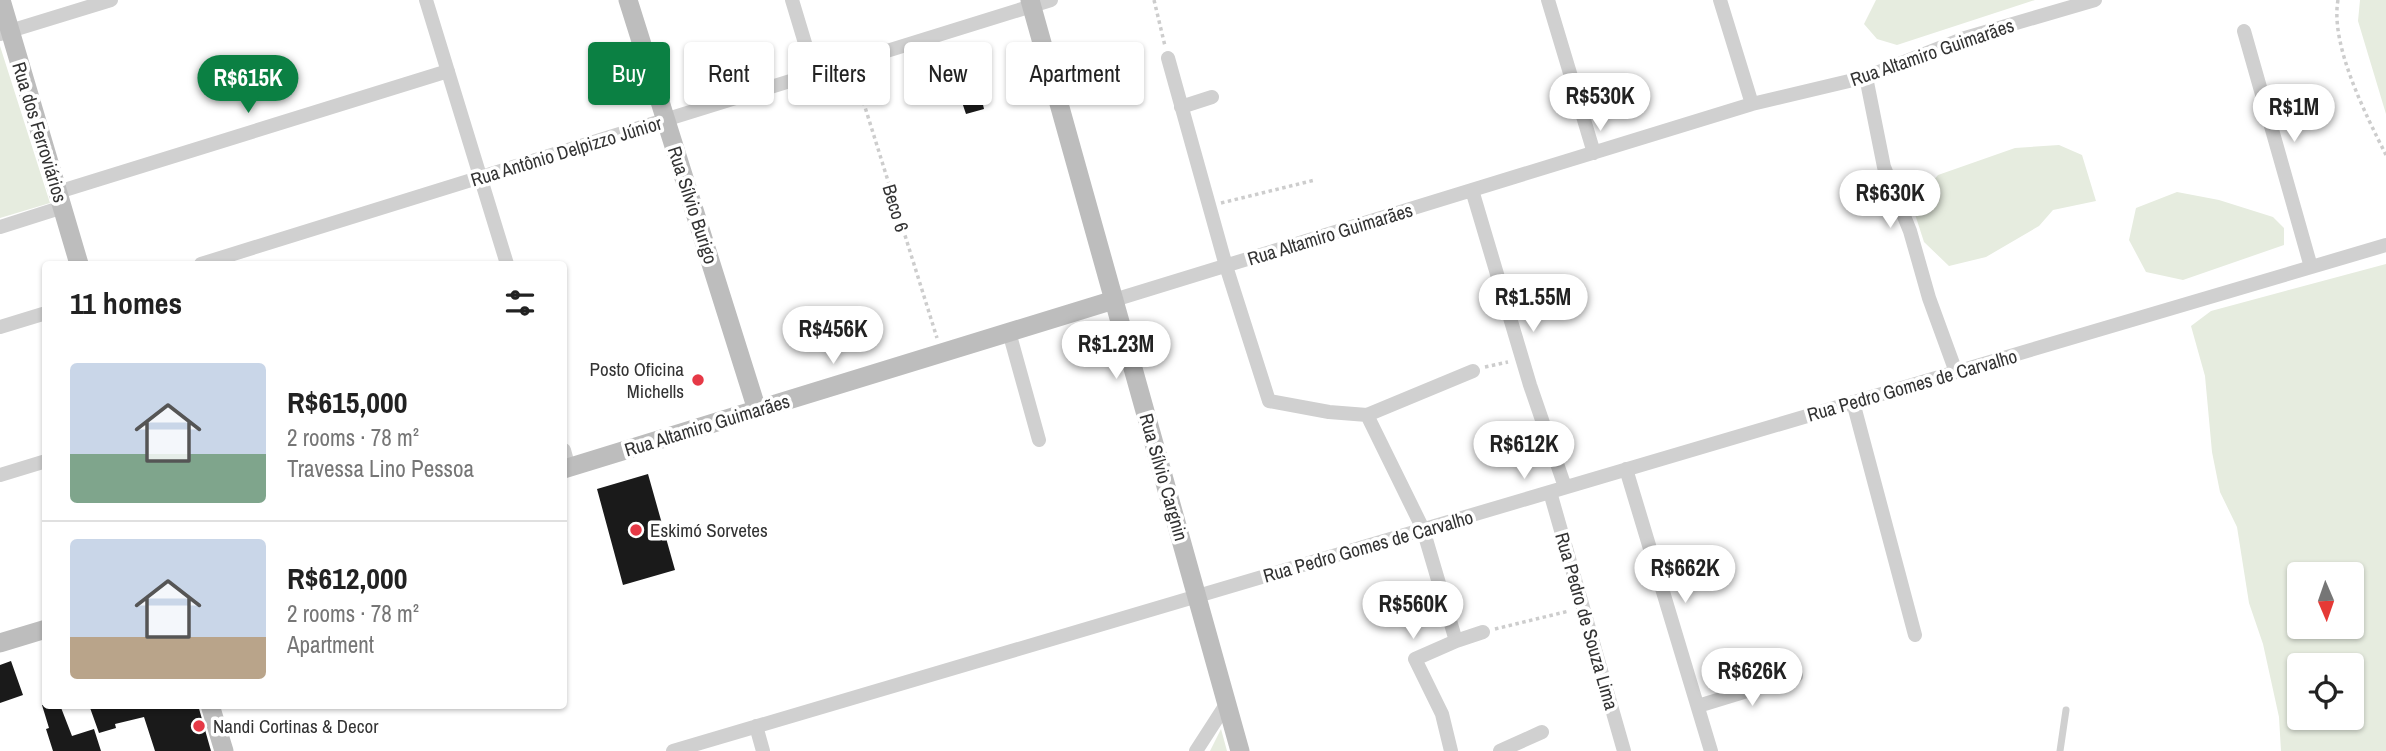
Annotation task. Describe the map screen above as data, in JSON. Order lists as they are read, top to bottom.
{
  "streets": {
    "street": [
      "Rua Altamiro Guimarães",
      "Rua dos Ferroviários",
      "Rua Antônio Delpizzo Júnior",
      "Rua Sílvio Burigo",
      "Rua Pedro Gomes de Carvalho",
      "Rua Sílvio Cargnin",
      "Rua Pedro de Souza Lima"
    ],
    "path": ["Beco 6"]
  },
  "crossings": [
    ["Rua Altamiro Guimarães", "Rua Sílvio Burigo"],
    ["Rua Altamiro Guimarães", "Beco 6"],
    ["Rua Altamiro Guimarães", "Rua Sílvio Cargnin"],
    ["Rua Antônio Delpizzo Júnior", "Rua Sílvio Burigo"],
    ["Rua Antônio Delpizzo Júnior", "Rua Sílvio Cargnin"],
    ["Rua Pedro Gomes de Carvalho", "Rua Sílvio Cargnin"],
    ["Rua Pedro Gomes de Carvalho", "Rua Pedro de Souza Lima"]
  ],
  "places": ["Posto Oficina Michells", "Eskimó Sorvetes", "Nandi Cortinas & Decor"],
  "north": "bottom",
  "page": {
    "chip": [
      "Buy",
      "Rent",
      "Filters",
      "New",
      "Apartment"
    ],
    "price": [
      "R$615K",
      "R$530K",
      "R$1M",
      "R$630K",
      "R$1.55M",
      "R$456K",
      "R$1.23M",
      "R$612K",
      "R$662K",
      "R$560K",
      "R$626K"
    ],
    "heading": "11 homes",
    "list": [
      {
        "name": "R$615,000",
        "note": "2 rooms · 78 m² · Travessa Lino Pessoa"
      },
      {
        "name": "R$612,000",
        "note": "2 rooms · 78 m² · Apartment"
      }
    ]
  }
}
